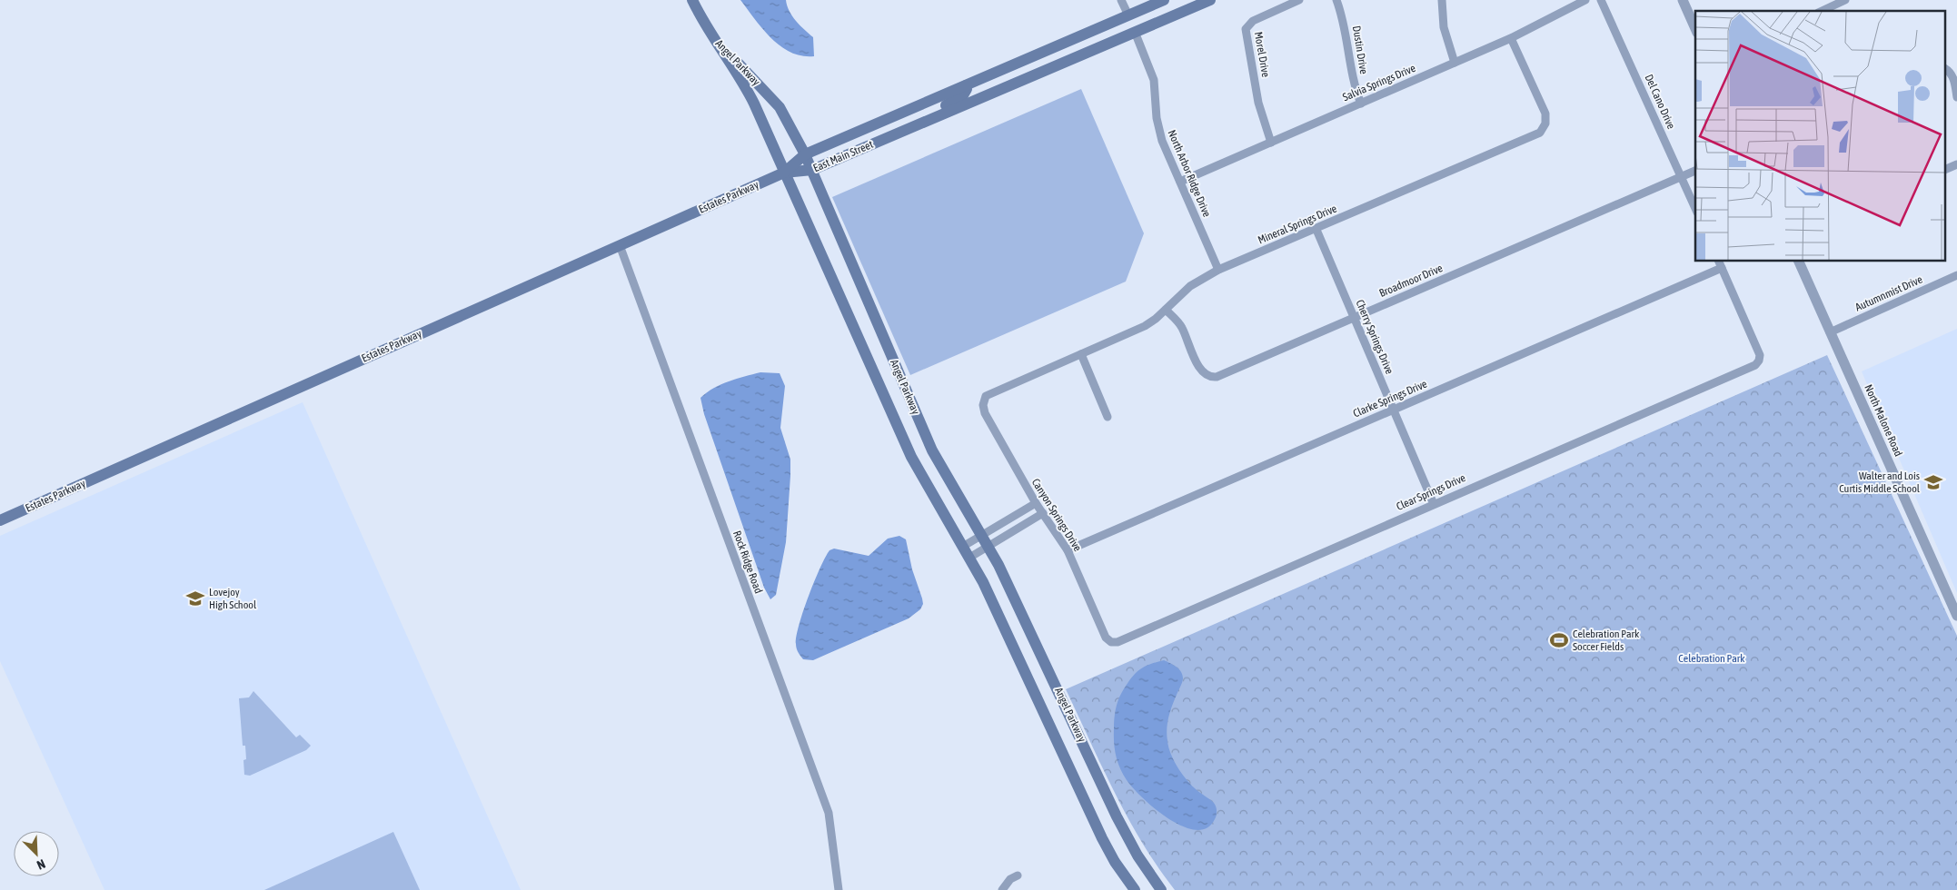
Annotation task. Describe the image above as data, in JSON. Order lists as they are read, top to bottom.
{
  "streets": {
    "main road": ["Angel Parkway", "East Main Street", "Estates Parkway"],
    "street": [
      "Dustin Drive",
      "Morel Drive",
      "Salvia Springs Drive",
      "Del Cano Drive",
      "North Arbor Ridge Drive",
      "Mineral Springs Drive",
      "Broadmoor Drive",
      "Autumnmist Drive",
      "Cherry Springs Drive",
      "Clarke Springs Drive",
      "North Malone Road",
      "Clear Springs Drive",
      "Canyon Springs Drive",
      "Rock Ridge Road"
    ]
  },
  "crossings": [
    ["Dustin Drive", "Salvia Springs Drive"],
    ["Morel Drive", "Salvia Springs Drive"],
    ["Angel Parkway", "East Main Street"],
    ["Angel Parkway", "Estates Parkway"],
    ["Salvia Springs Drive", "North Arbor Ridge Drive"],
    ["Salvia Springs Drive", "Mineral Springs Drive"],
    ["Del Cano Drive", "Broadmoor Drive"],
    ["East Main Street", "North Arbor Ridge Drive"],
    ["East Main Street", "Estates Parkway"],
    ["North Arbor Ridge Drive", "Mineral Springs Drive"],
    ["Estates Parkway", "Rock Ridge Road"],
    ["Mineral Springs Drive", "Broadmoor Drive"],
    ["Mineral Springs Drive", "Cherry Springs Drive"],
    ["Mineral Springs Drive", "Canyon Springs Drive"],
    ["Broadmoor Drive", "Cherry Springs Drive"],
    ["Autumnmist Drive", "North Malone Road"],
    ["Cherry Springs Drive", "Clarke Springs Drive"],
    ["Cherry Springs Drive", "Clear Springs Drive"],
    ["Clarke Springs Drive", "Clear Springs Drive"],
    ["Clarke Springs Drive", "Canyon Springs Drive"],
    ["Clear Springs Drive", "Canyon Springs Drive"]
  ],
  "parks": ["Celebration Park"],
  "places": {
    "school or university": ["Walter and Lois Curtis Middle School", "Lovejoy High School"],
    "sports": ["Celebration Park Soccer Fields"]
  },
  "north": "bottom right"
}
